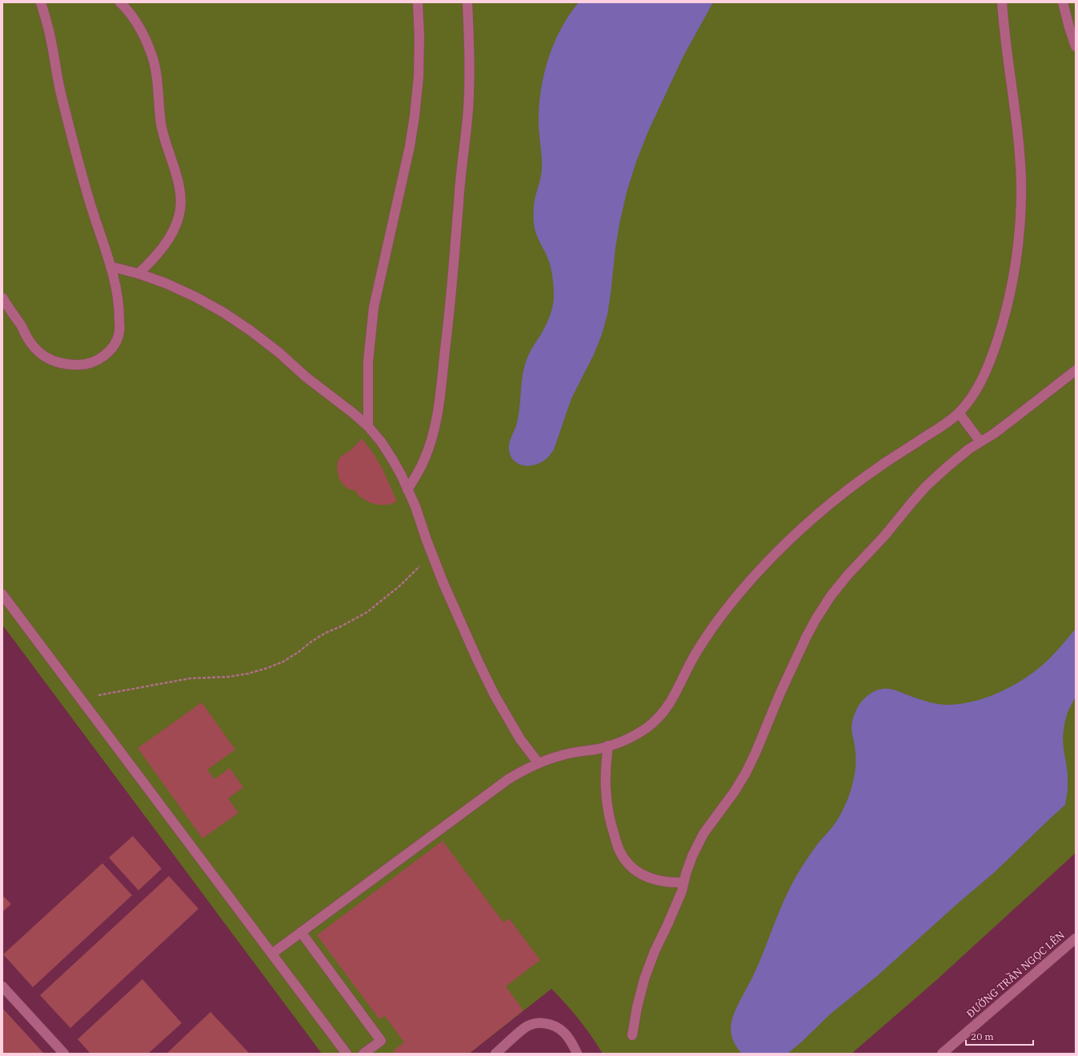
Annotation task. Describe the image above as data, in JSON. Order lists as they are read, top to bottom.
{
  "streets": {
    "street": ["ĐƯỜNG TRẦN NGỌC LÊN"]
  },
  "scale_bar": "20 m"
}
